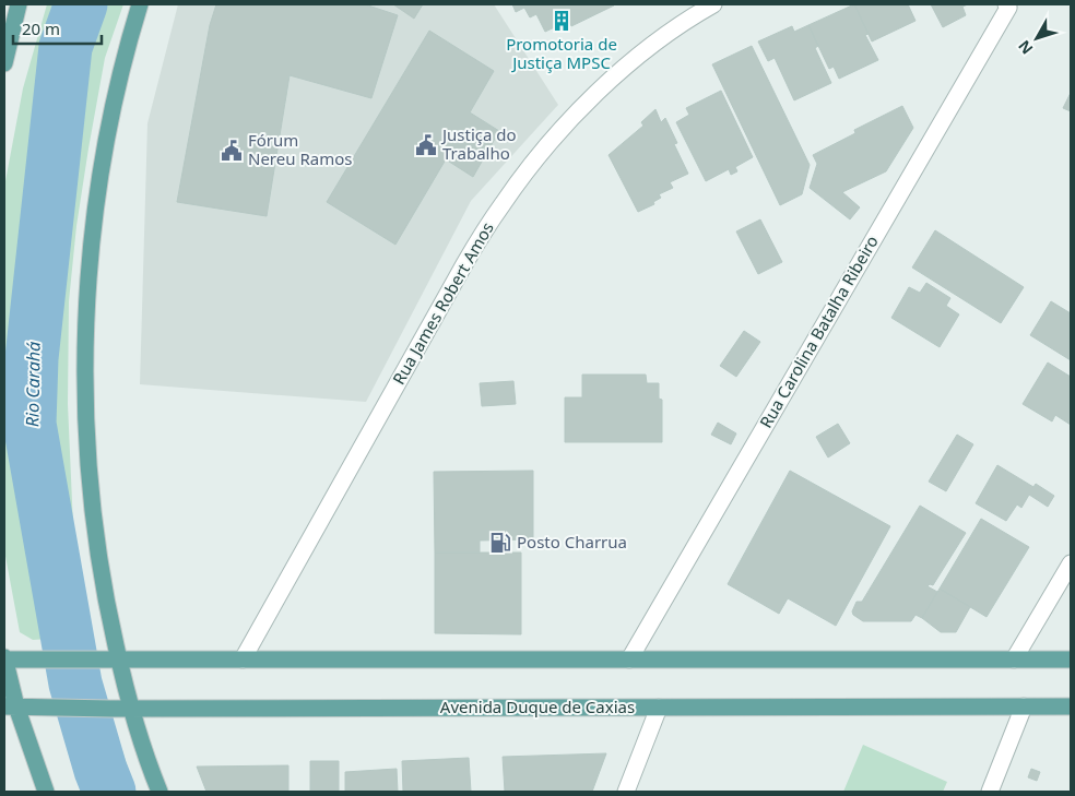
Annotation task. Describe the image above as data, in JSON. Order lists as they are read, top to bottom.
{
  "streets": {
    "main road": ["Avenida Duque de Caxias"],
    "street": ["Rua James Robert Amos", "Rua Carolina Batalha Ribeiro"]
  },
  "water": ["Rio Carahá"],
  "places": {
    "building": ["Promotoria de Justiça MPSC"],
    "public building": ["Justiça do Trabalho", "Fórum Nereu Ramos"],
    "fuel station": ["Posto Charrua"]
  },
  "scale_bar": "20 m",
  "north": "bottom left"
}
